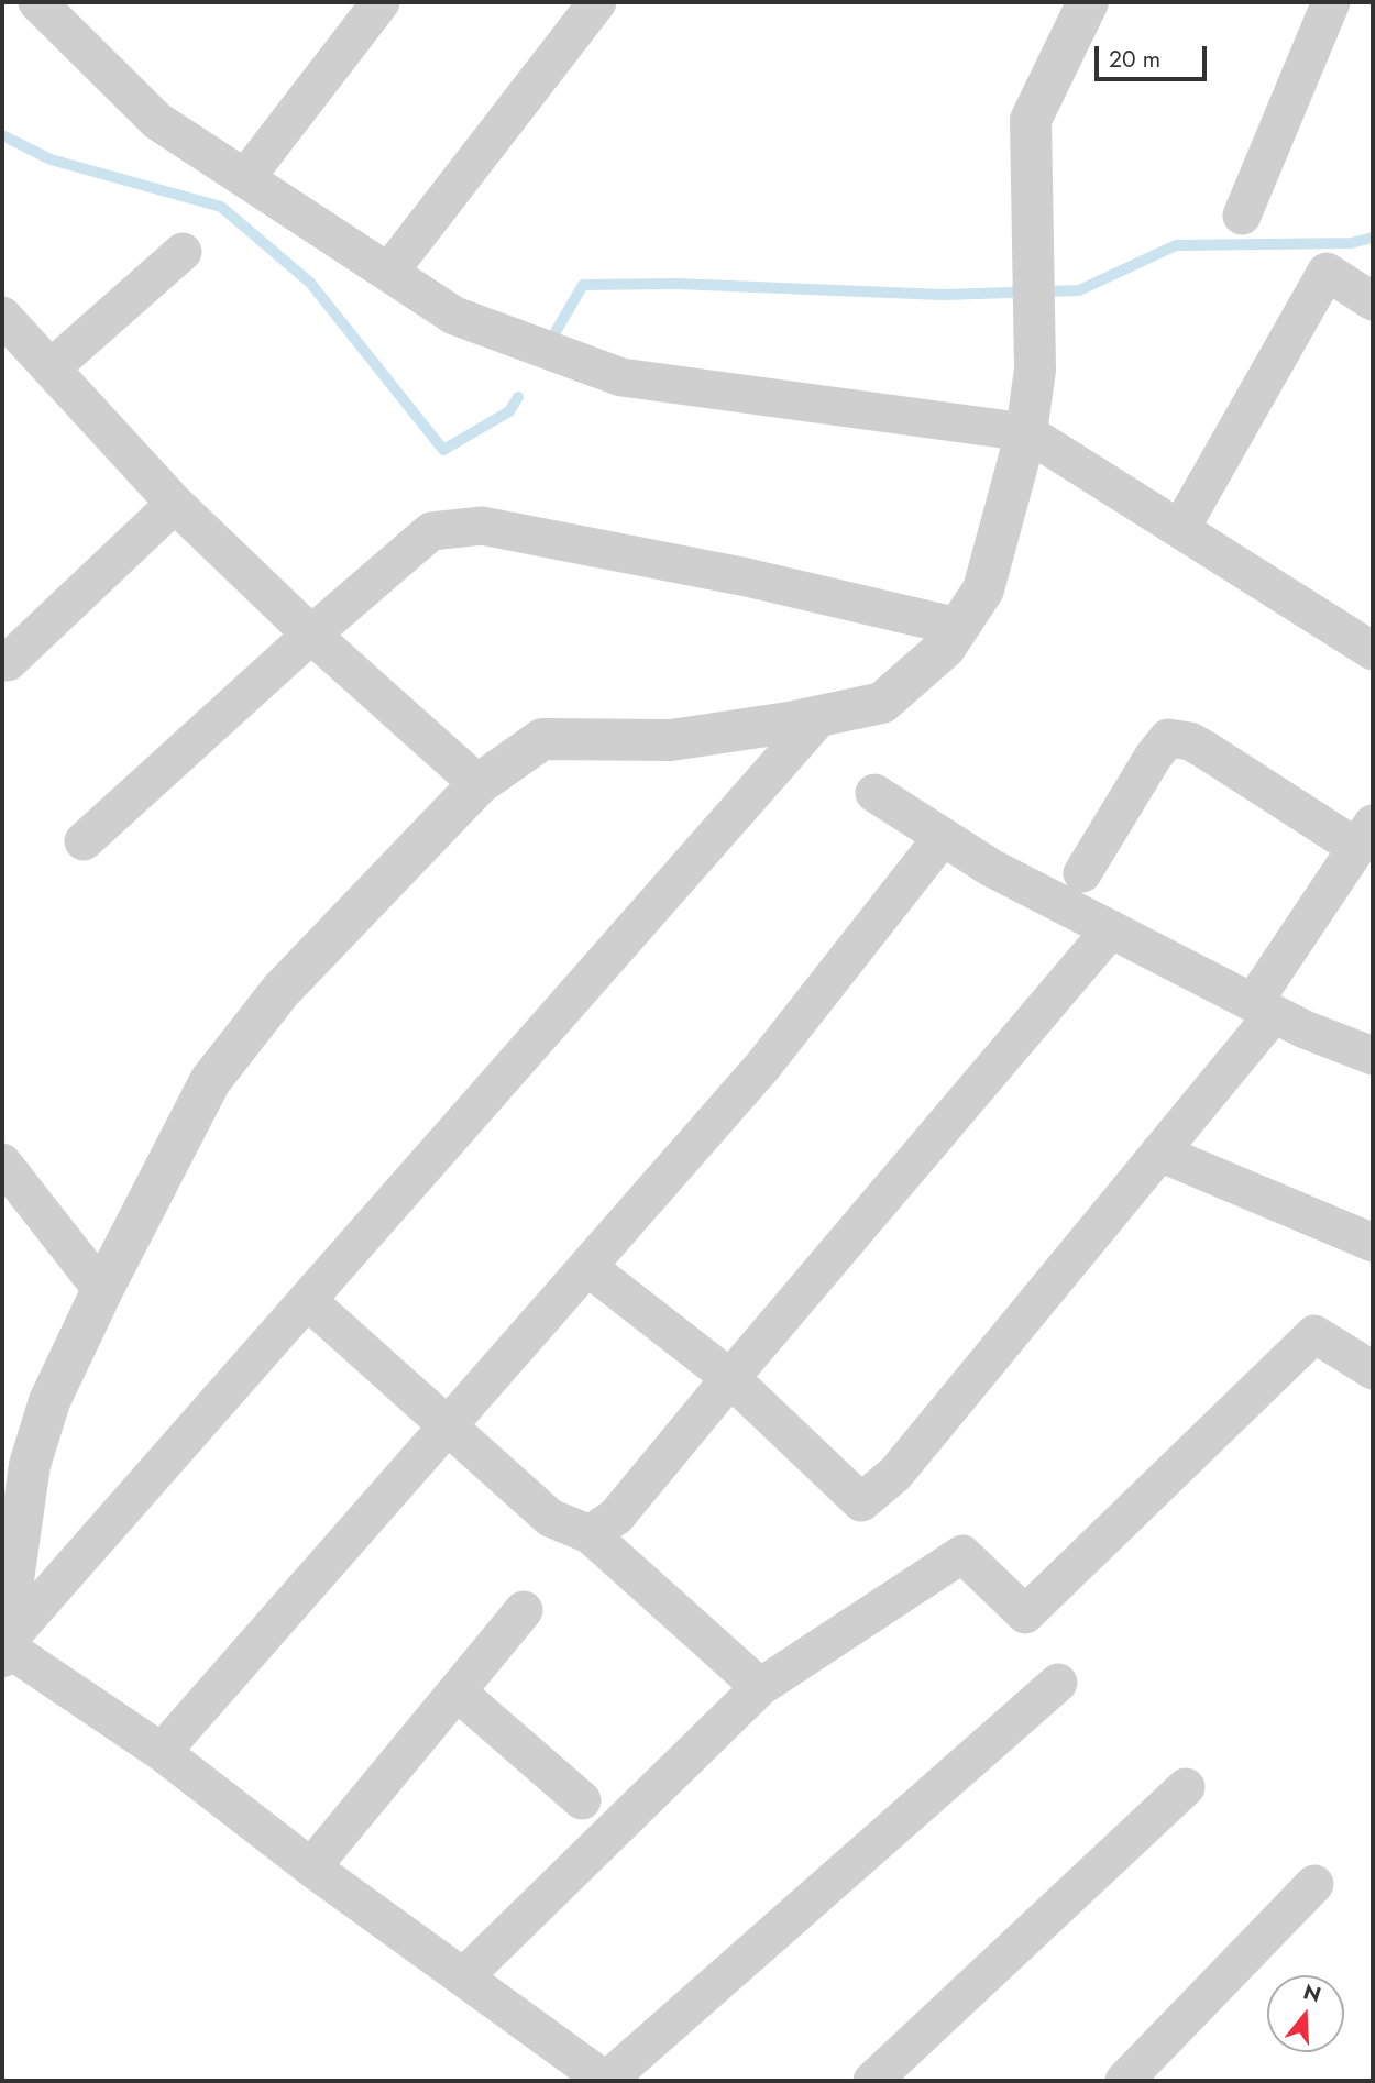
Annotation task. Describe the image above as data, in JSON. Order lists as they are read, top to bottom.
{
  "scale_bar": "20 m",
  "north": "top"
}
